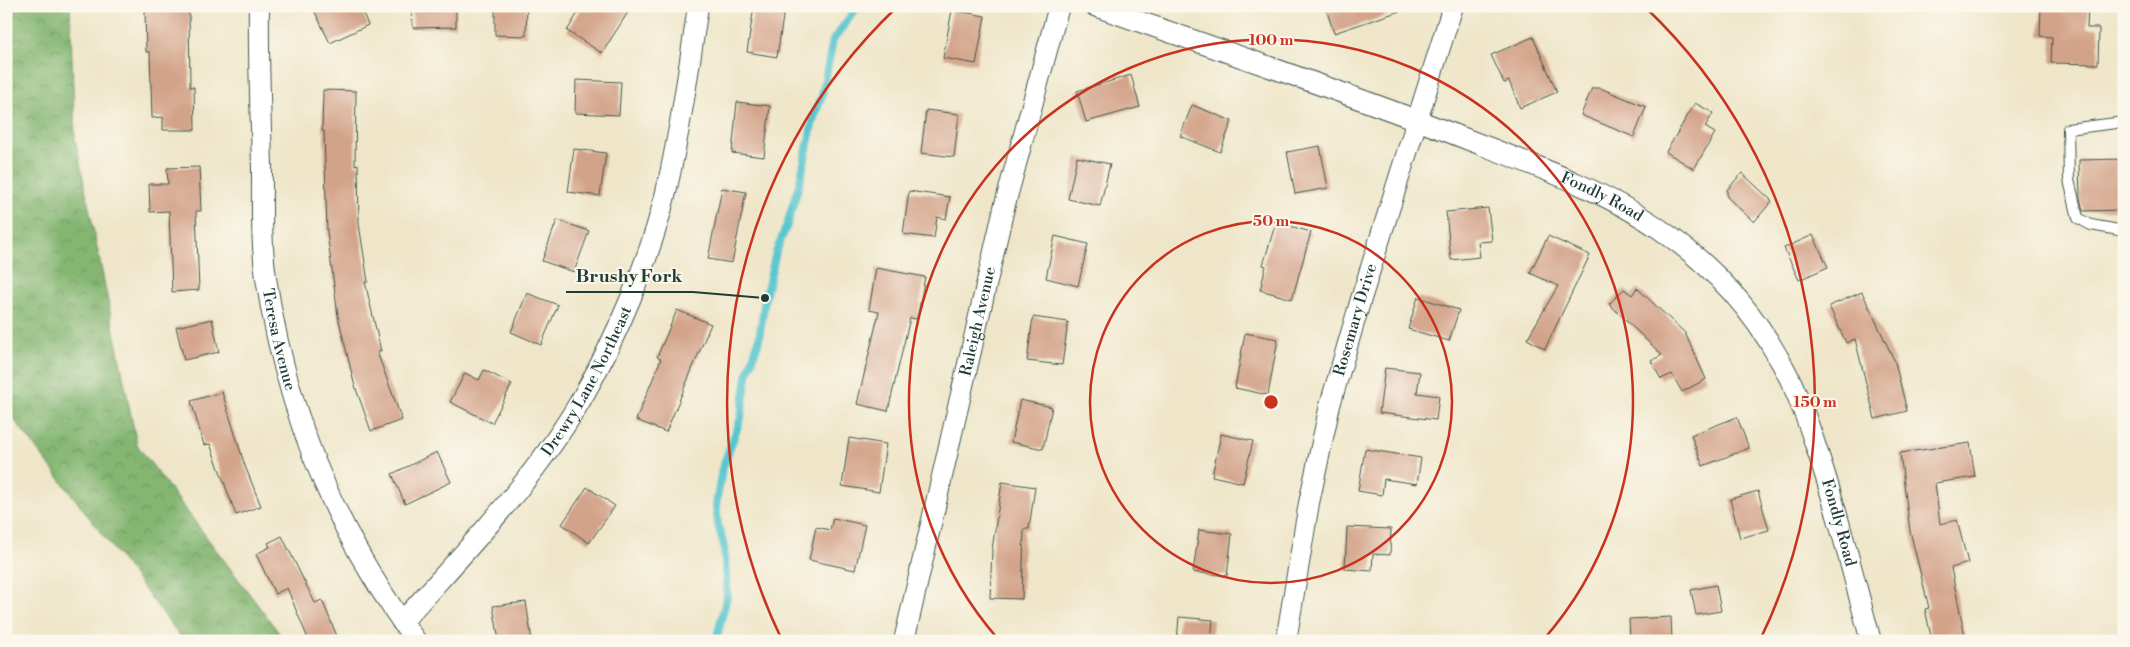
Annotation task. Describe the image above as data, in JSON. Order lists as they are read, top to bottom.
{
  "streets": {
    "street": [
      "Fondly Road",
      "Rosemary Drive",
      "Raleigh Avenue",
      "Teresa Avenue",
      "Drewry Lane Northeast"
    ]
  },
  "crossings": [
    ["Fondly Road", "Rosemary Drive"],
    ["Teresa Avenue", "Drewry Lane Northeast"]
  ],
  "places": ["Brushy Fork"],
  "rings": ["100 m", "50 m", "150 m"]
}
